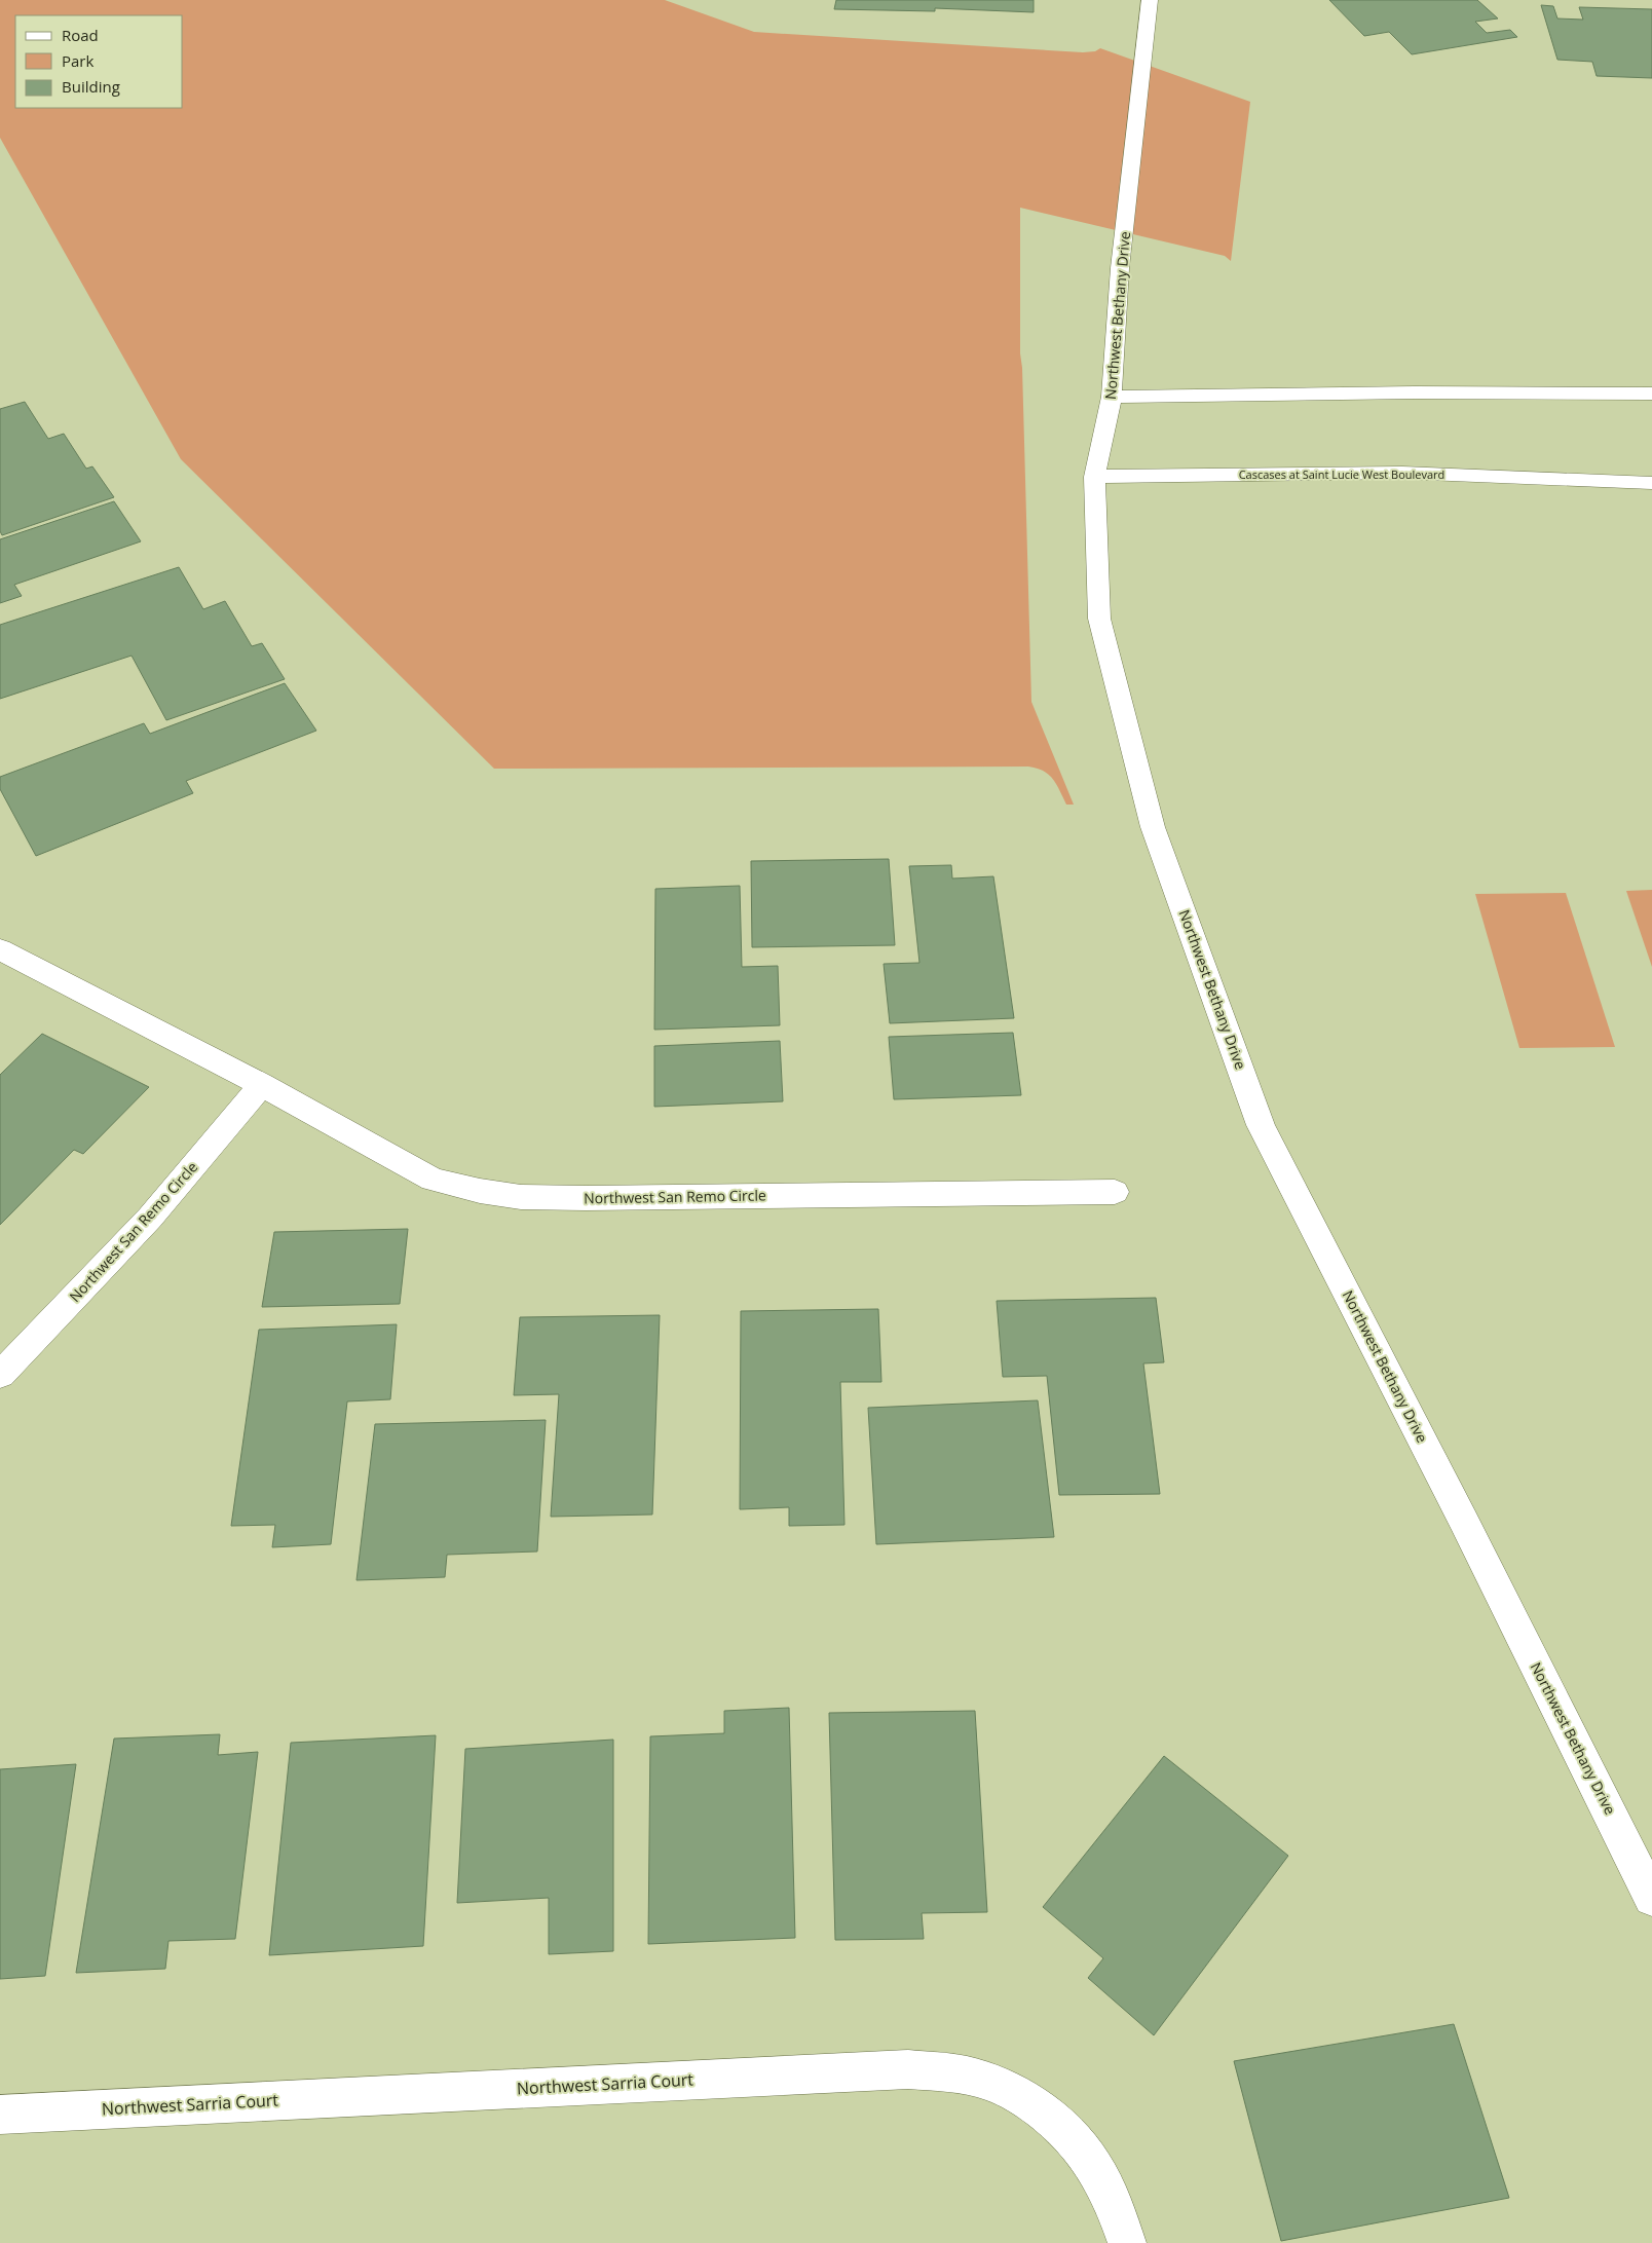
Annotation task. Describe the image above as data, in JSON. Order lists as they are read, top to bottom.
{
  "streets": {
    "street": [
      "Northwest Bethany Drive",
      "Cascases at Saint Lucie West Boulevard",
      "Northwest San Remo Circle",
      "Northwest Sarria Court"
    ]
  },
  "crossings": [
    ["Northwest Bethany Drive", "Cascases at Saint Lucie West Boulevard"]
  ],
  "legend": ["Road", "Park", "Building"]
}
